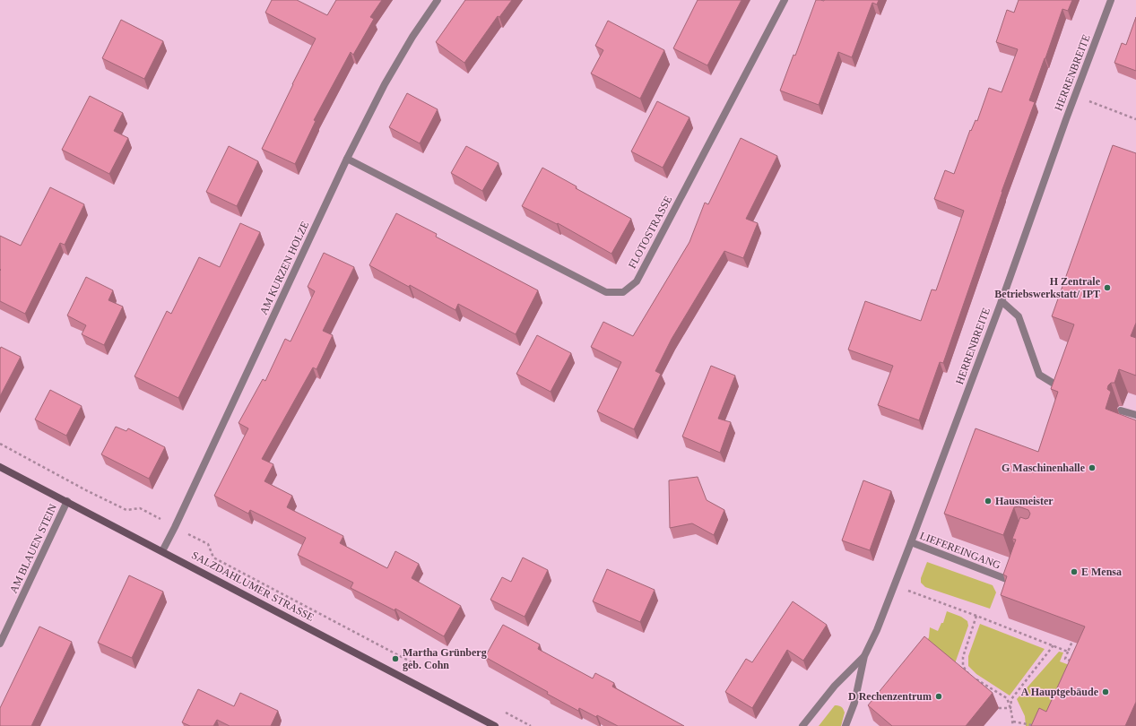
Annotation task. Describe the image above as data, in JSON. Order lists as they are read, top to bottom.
{
  "streets": {
    "main road": ["SALZDAHLUMER STRASSE"],
    "street": [
      "HERRENBREITE",
      "FLOTOSTRASSE",
      "AM KURZEN HOLZE",
      "AM BLAUEN STEIN",
      "LIEFEREINGANG"
    ]
  },
  "crossings": [
    ["HERRENBREITE", "LIEFEREINGANG"],
    ["FLOTOSTRASSE", "AM KURZEN HOLZE"],
    ["AM KURZEN HOLZE", "SALZDAHLUMER STRASSE"],
    ["AM BLAUEN STEIN", "SALZDAHLUMER STRASSE"]
  ],
  "places": [
    "H Zentrale Betriebswerkstatt/ IPT",
    "G Maschinenhalle",
    "Hausmeister",
    "E Mensa",
    "Martha Grünberg geb. Cohn",
    "A Hauptgebäude",
    "D Rechenzentrum"
  ]
}
